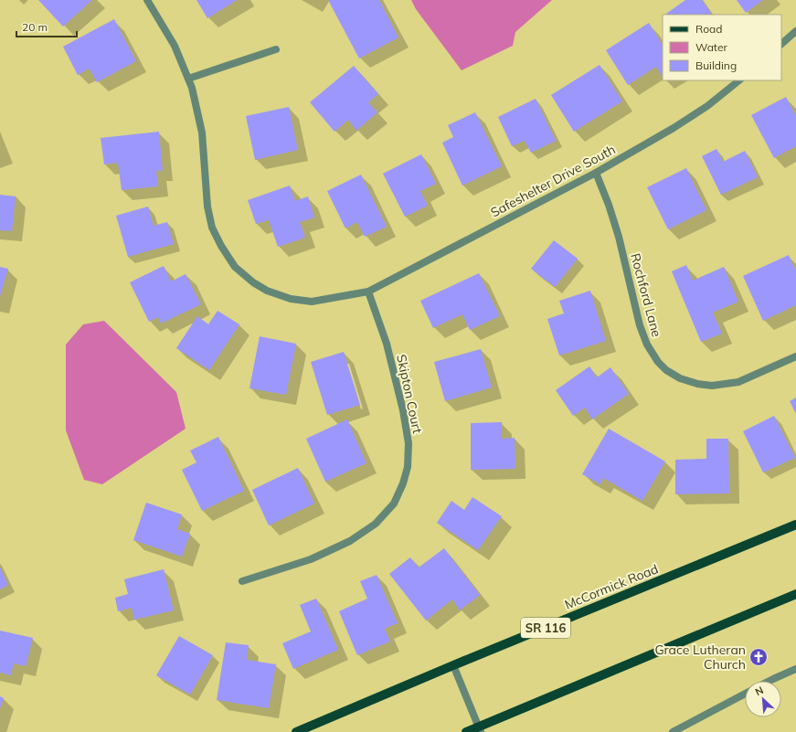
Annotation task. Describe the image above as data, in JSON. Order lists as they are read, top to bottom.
{
  "streets": {
    "main road": ["McCormick Road", "SR 116"],
    "street": ["Safeshelter Drive South", "Rochford Lane", "Skipton Court"]
  },
  "crossings": [
    ["Safeshelter Drive South", "Rochford Lane"],
    ["Safeshelter Drive South", "Skipton Court"]
  ],
  "places": {
    "church": ["Grace Lutheran Church"]
  },
  "legend": ["Road", "Water", "Building"],
  "scale_bar": "20 m",
  "north": "top left"
}
